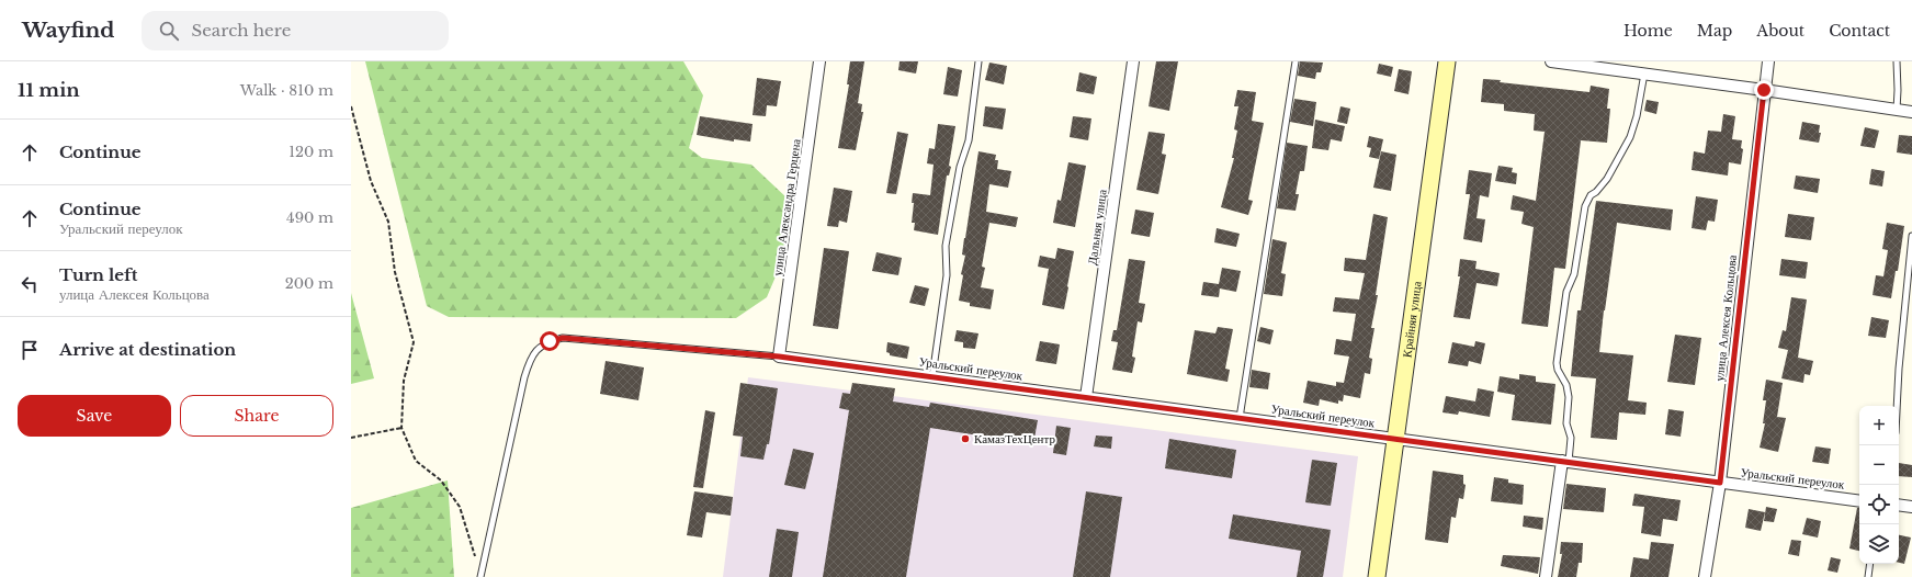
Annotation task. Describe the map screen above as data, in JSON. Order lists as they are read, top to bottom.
{
  "streets": {
    "main road": ["Крайняя улица"],
    "street": [
      "улица Александра Герцена",
      "Дальняя улица",
      "улица Алексея Кольцова",
      "Уральский переулок"
    ]
  },
  "crossings": [
    ["улица Александра Герцена", "Уральский переулок"],
    ["Дальняя улица", "Уральский переулок"],
    ["улица Алексея Кольцова", "Уральский переулок"],
    ["Крайняя улица", "Уральский переулок"]
  ],
  "places": ["КамазТехЦентр"],
  "page": {
    "header": "Wayfind",
    "search": "Search here",
    "nav": [
      "Home",
      "Map",
      "About",
      "Contact"
    ],
    "heading": ["11 min", "Walk · 810 m"],
    "list": [
      ["Continue", "120 m"],
      ["Continue", "Уральский переулок", "490 m"],
      ["Turn left", "улица Алексея Кольцова", "200 m"],
      "Arrive at destination"
    ],
    "buttons": ["Save", "Share"],
    "map_buttons": ["+", "−"]
  }
}
